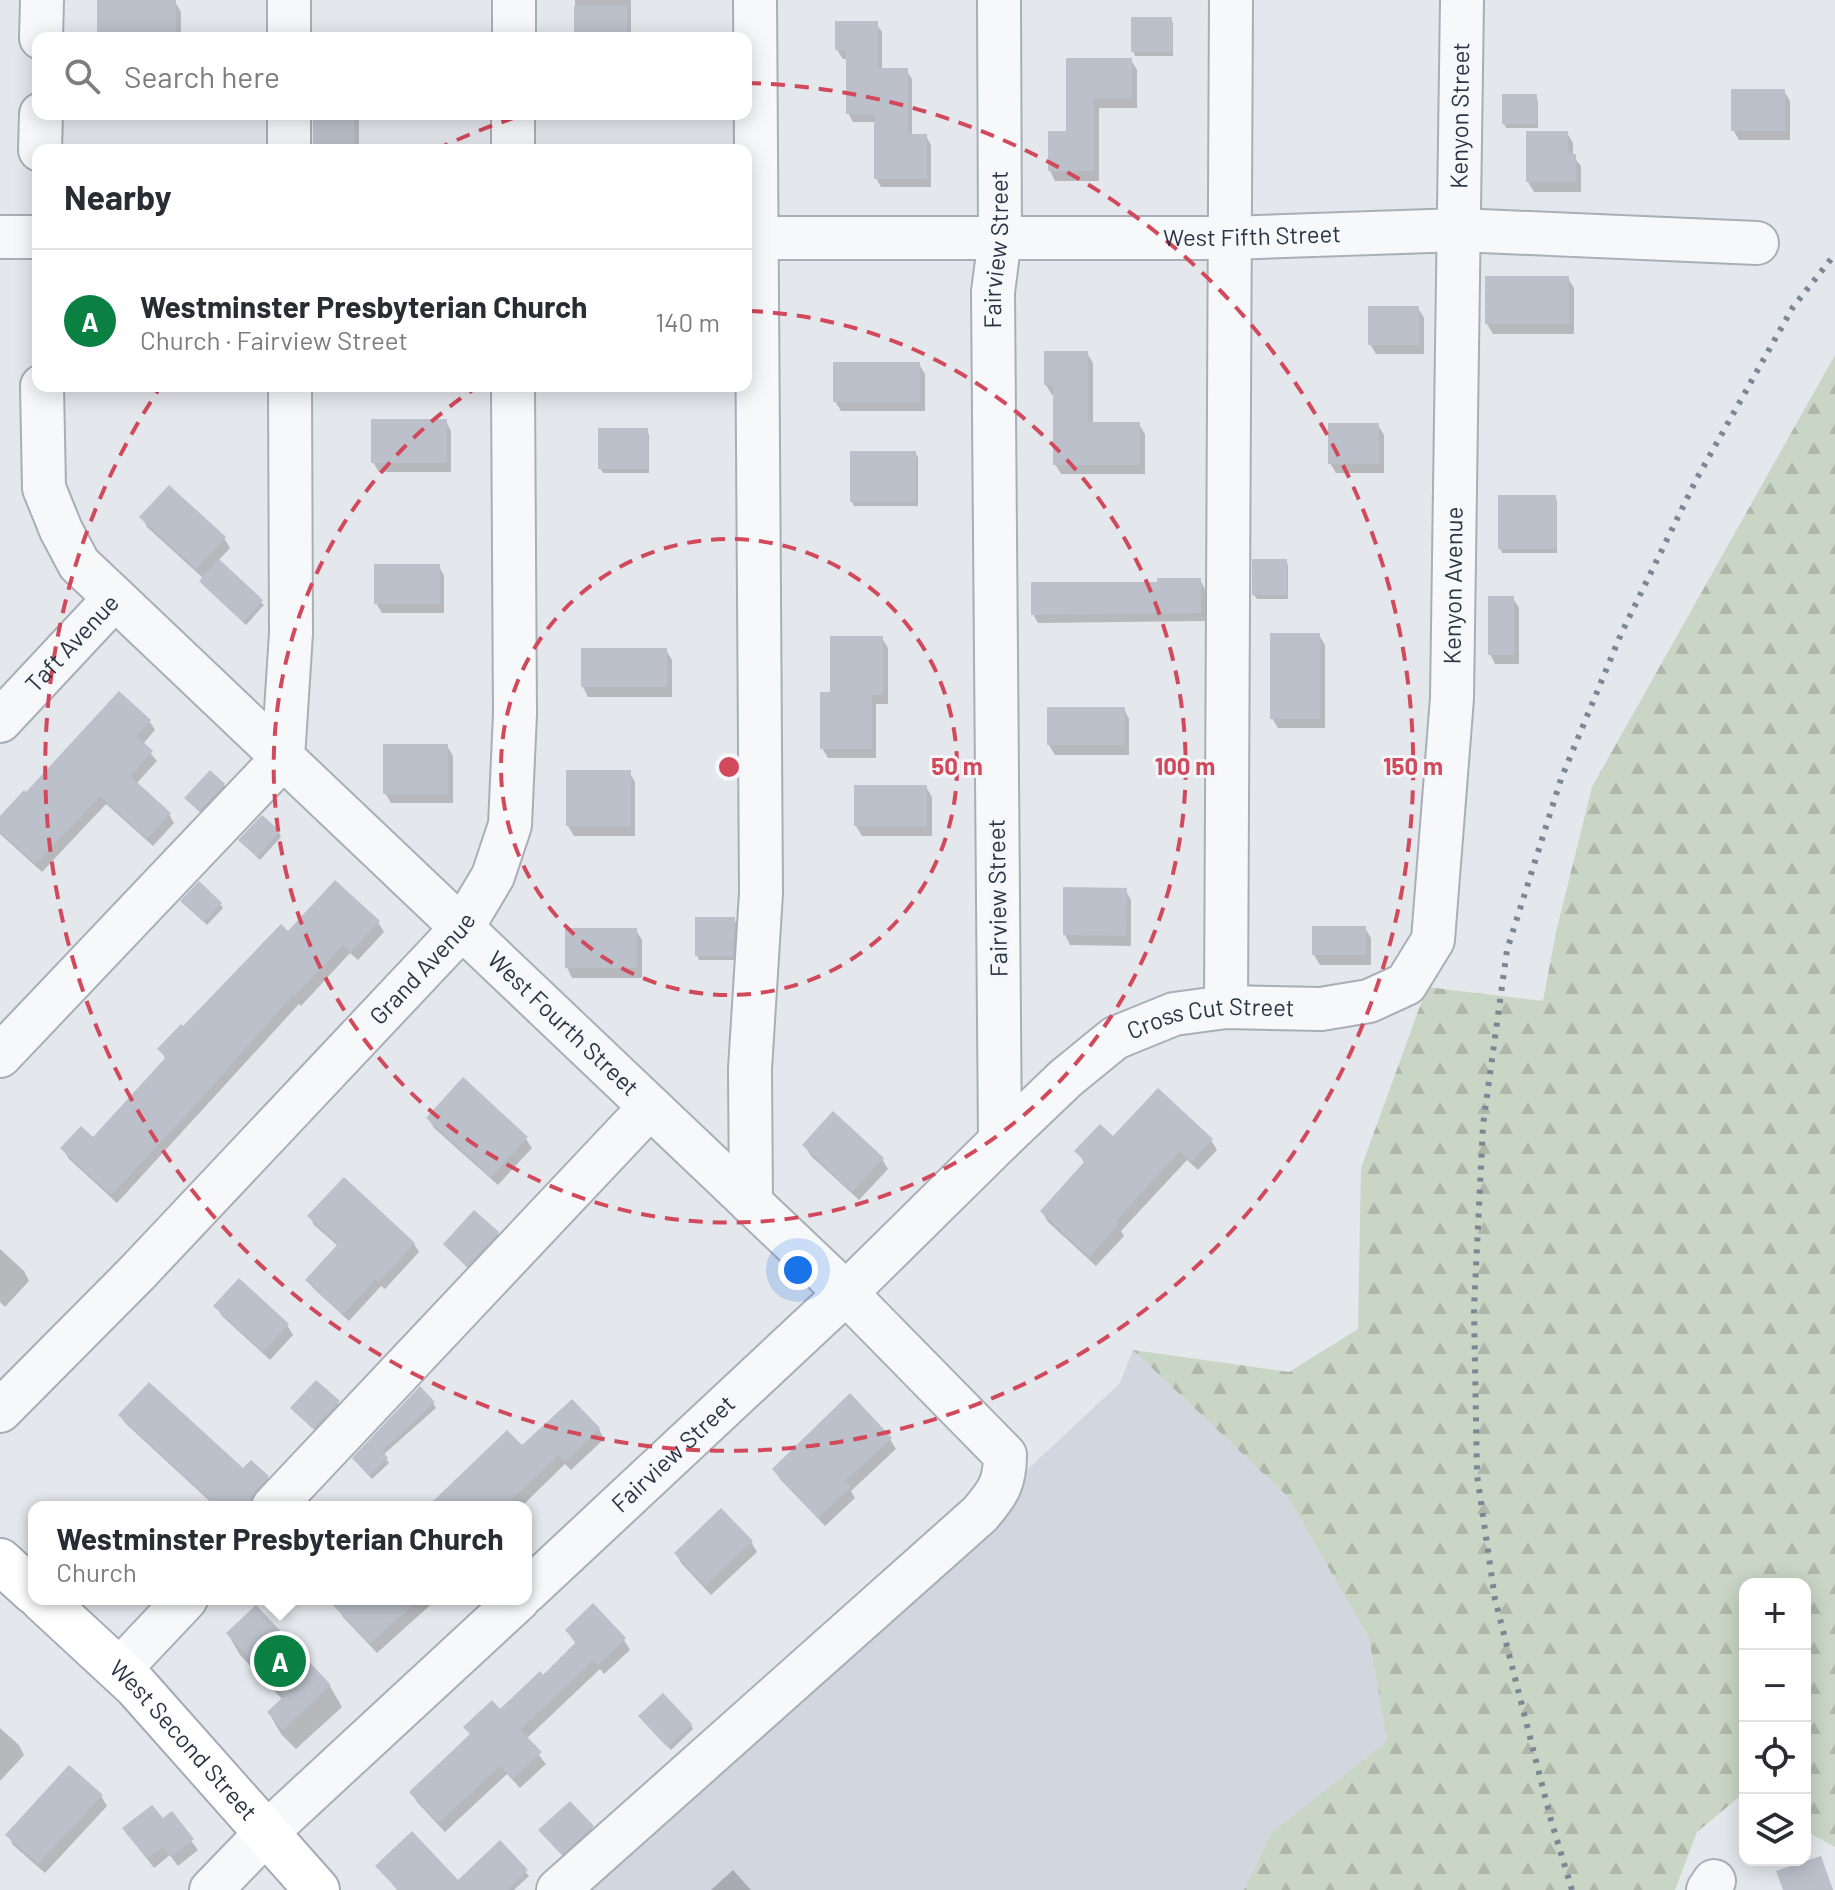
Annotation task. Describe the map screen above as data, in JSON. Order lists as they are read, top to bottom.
{
  "streets": {
    "main road": ["West Second Street"],
    "street": [
      "Kenyon Street",
      "West Fifth Street",
      "Fairview Street",
      "Kenyon Avenue",
      "Taft Avenue",
      "Grand Avenue",
      "Cross Cut Street",
      "West Fourth Street"
    ]
  },
  "crossings": [
    ["Kenyon Street", "West Fifth Street"],
    ["Kenyon Street", "Kenyon Avenue"],
    ["West Fifth Street", "Fairview Street"],
    ["West Fifth Street", "Kenyon Avenue"],
    ["Fairview Street", "Cross Cut Street"],
    ["Fairview Street", "West Fourth Street"],
    ["Kenyon Avenue", "Cross Cut Street"],
    ["Taft Avenue", "West Fourth Street"],
    ["Grand Avenue", "West Fourth Street"]
  ],
  "page": {
    "search": "Search here",
    "heading": "Nearby",
    "list": [
      {
        "mark": "A",
        "name": "Westminster Presbyterian Church",
        "note": "Church · Fairview Street",
        "value": "140 m"
      }
    ],
    "popup": ["Westminster Presbyterian Church", "Church"],
    "map_buttons": ["+", "−"],
    "pins": "A"
  },
  "rings": ["50 m", "100 m", "150 m"]
}
